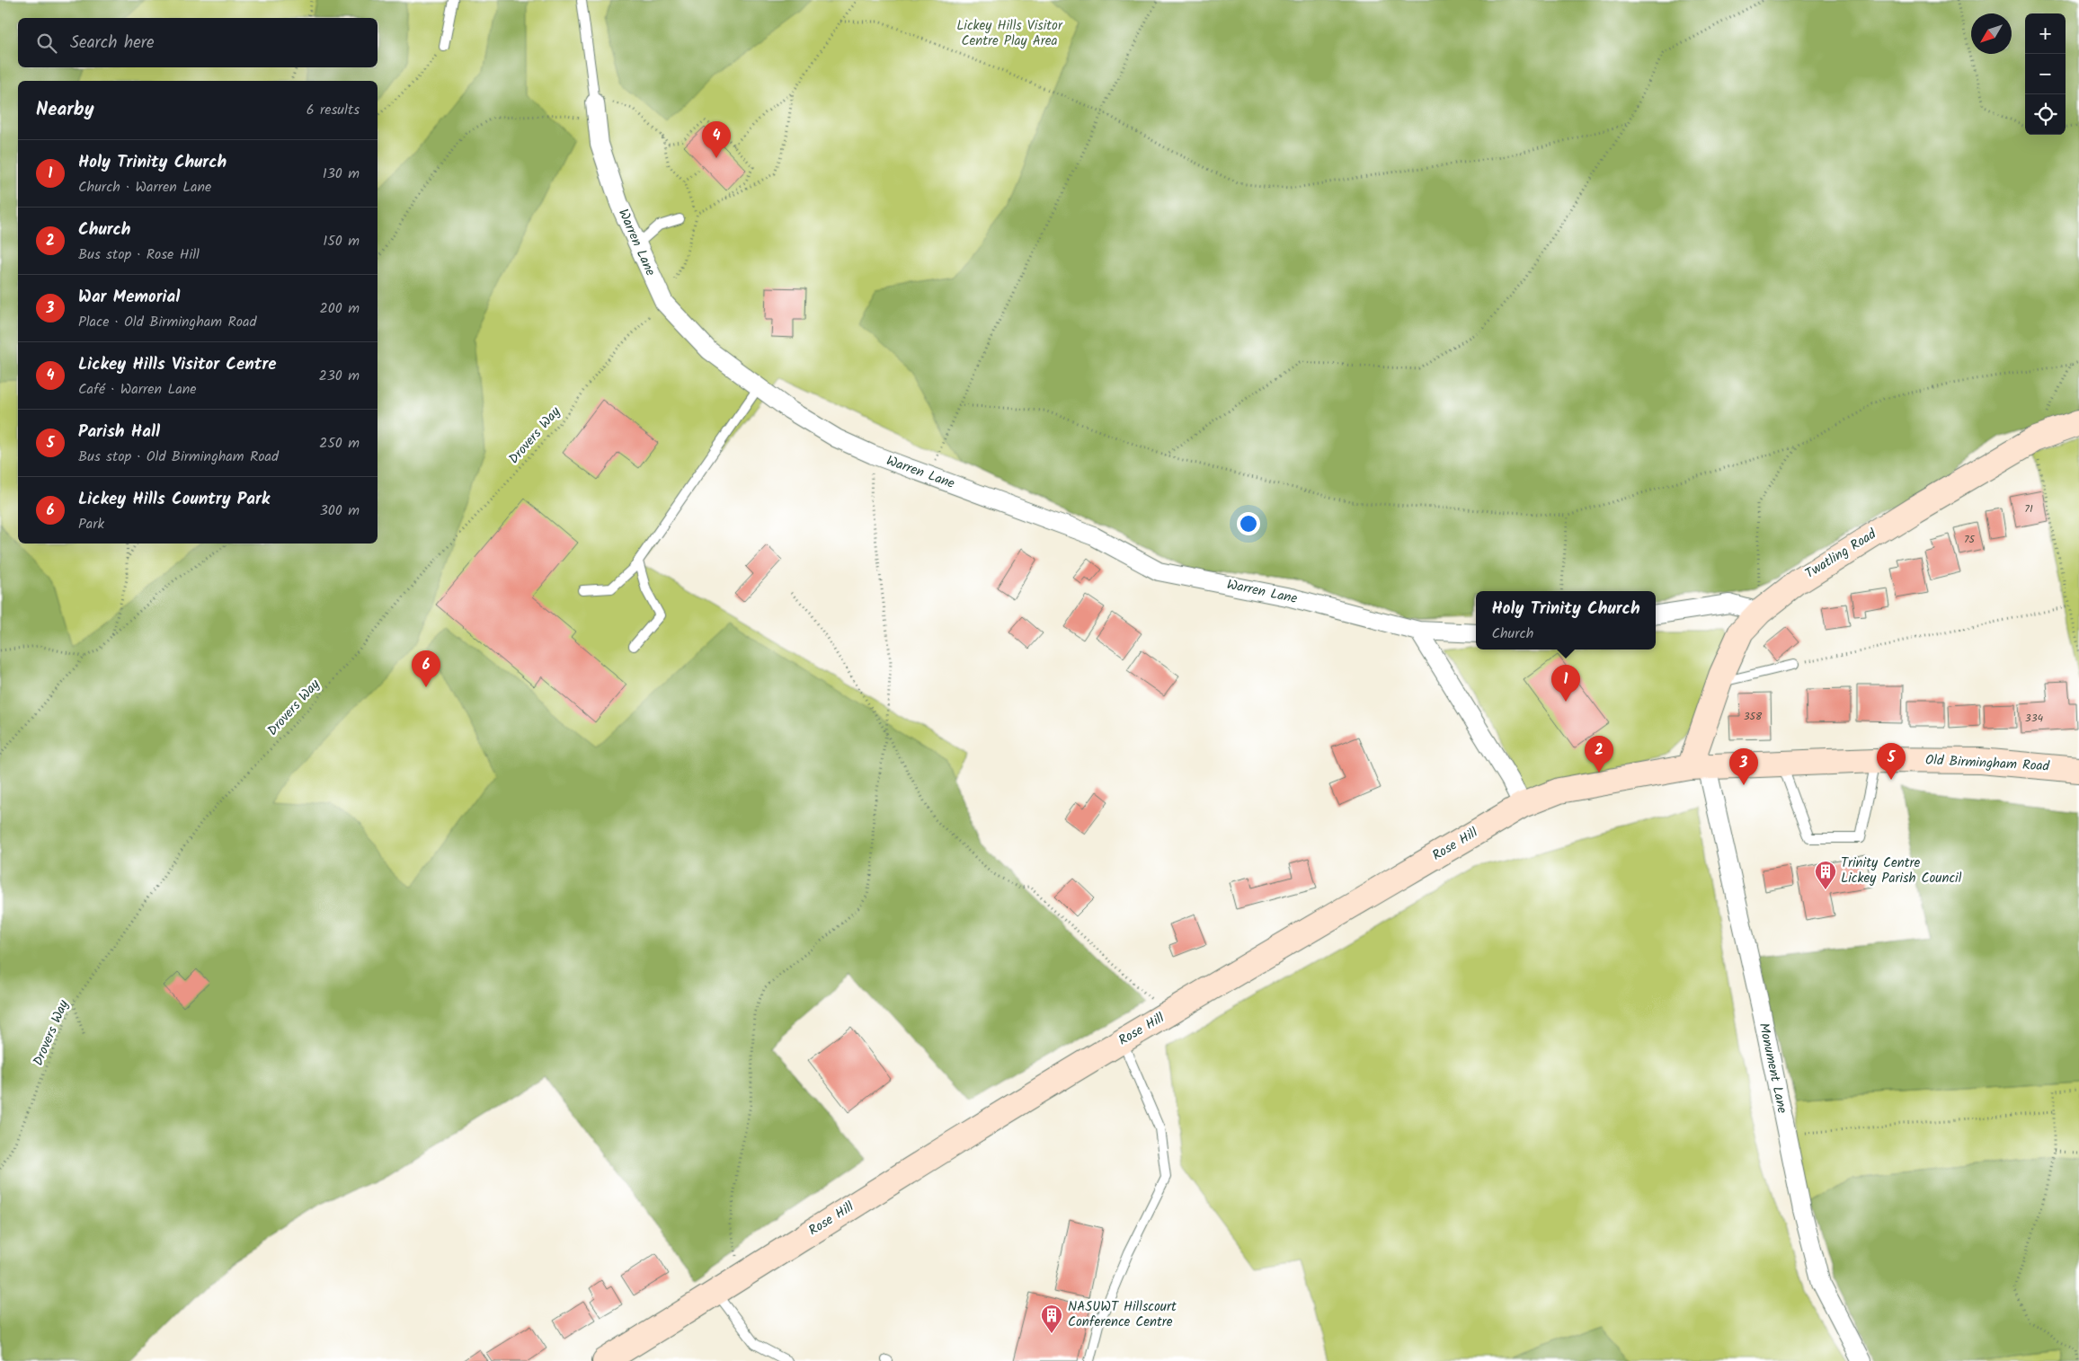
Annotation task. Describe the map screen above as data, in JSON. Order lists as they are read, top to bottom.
{
  "streets": {
    "main road": ["Twatling Road", "Old Birmingham Road", "Rose Hill"],
    "street": ["Warren Lane", "Monument Lane"],
    "path": ["Drovers Way"]
  },
  "crossings": [
    ["Warren Lane", "Drovers Way"],
    ["Twatling Road", "Old Birmingham Road"],
    ["Twatling Road", "Rose Hill"],
    ["Twatling Road", "Monument Lane"],
    ["Old Birmingham Road", "Rose Hill"],
    ["Old Birmingham Road", "Monument Lane"],
    ["Rose Hill", "Monument Lane"]
  ],
  "parks": ["Lickey Hills Visitor Centre Play Area"],
  "places": {
    "building": ["Trinity Centre Lickey Parish Council", "NASUWT Hillscourt Conference Centre"]
  },
  "house_numbers": [
    "71",
    "75",
    "358",
    "334"
  ],
  "north": "bottom left",
  "page": {
    "map_buttons": ["+", "−"],
    "search": "Search here",
    "heading": ["Nearby", "6 results"],
    "pins": [
      "4",
      "6",
      "1",
      "2",
      "5",
      "3"
    ],
    "list": [
      {
        "mark": "1",
        "name": "Holy Trinity Church",
        "note": "Church · Warren Lane",
        "value": "130 m"
      },
      {
        "mark": "2",
        "name": "Church",
        "note": "Bus stop · Rose Hill",
        "value": "150 m"
      },
      {
        "mark": "3",
        "name": "War Memorial",
        "note": "Place · Old Birmingham Road",
        "value": "200 m"
      },
      {
        "mark": "4",
        "name": "Lickey Hills Visitor Centre",
        "note": "Café · Warren Lane",
        "value": "230 m"
      },
      {
        "mark": "5",
        "name": "Parish Hall",
        "note": "Bus stop · Old Birmingham Road",
        "value": "250 m"
      },
      {
        "mark": "6",
        "name": "Lickey Hills Country Park",
        "note": "Park",
        "value": "300 m"
      }
    ],
    "popup": ["Holy Trinity Church", "Church"]
  }
}
